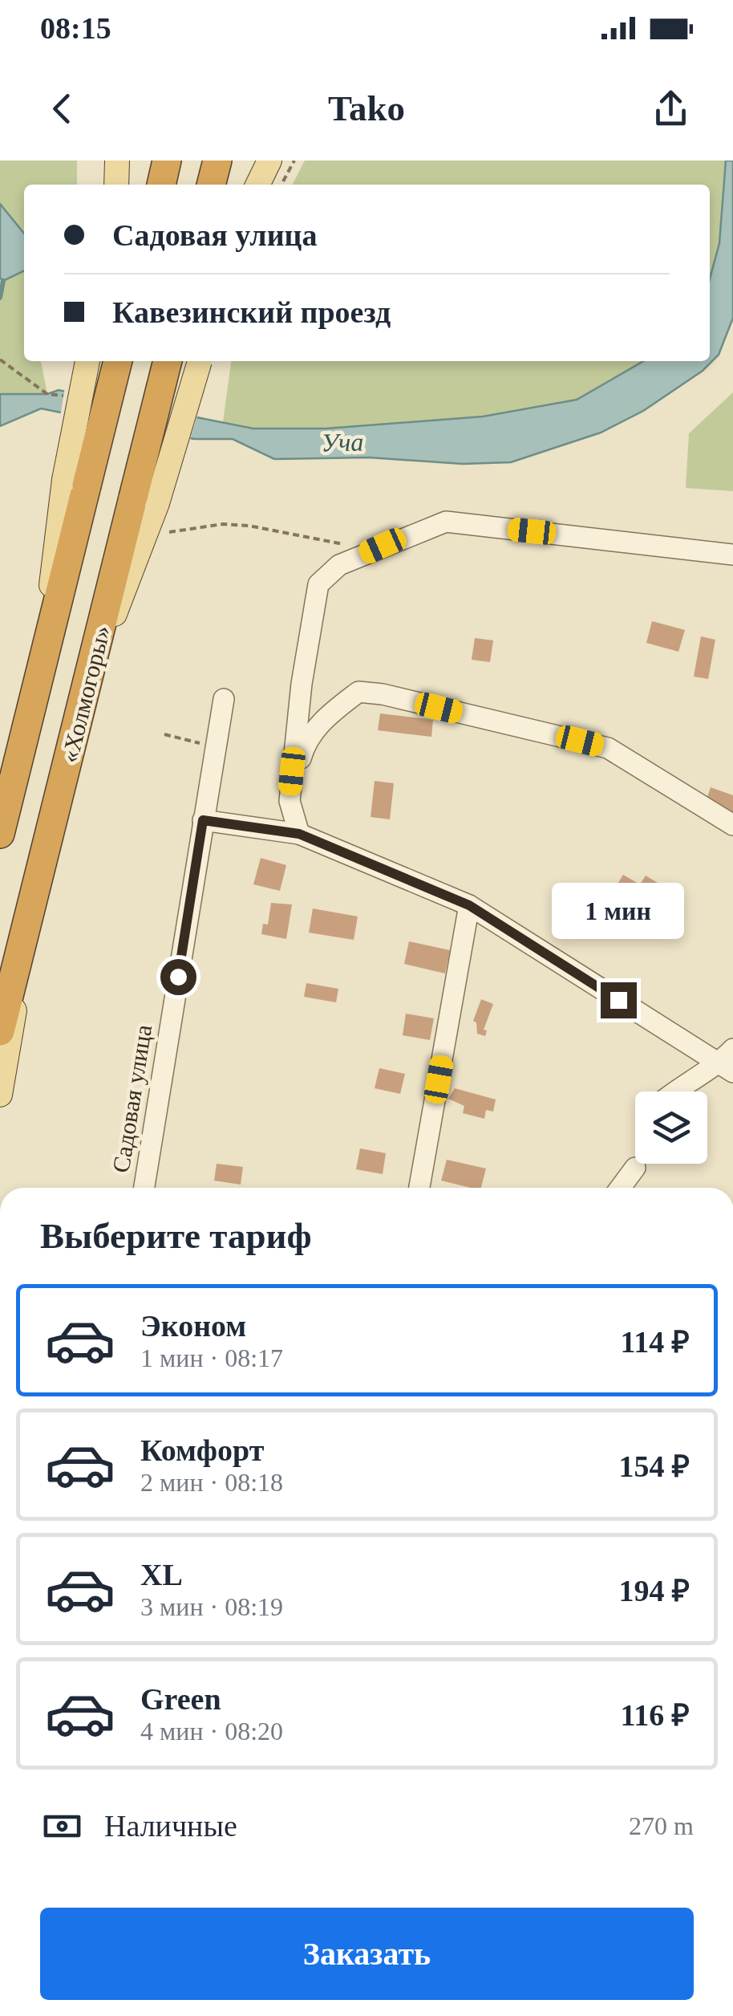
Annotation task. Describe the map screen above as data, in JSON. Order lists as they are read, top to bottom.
{
  "streets": {
    "highway": ["«Холмогоры»"],
    "street": ["Садовая улица"]
  },
  "water": ["Уча"],
  "page": {
    "status": "08:15",
    "header": "Tako",
    "banner": ["Садовая улица", "Кавезинский проезд"],
    "bubble": "1 мин",
    "heading": "Выберите тариф",
    "list": [
      {
        "name": "Эконом",
        "note": "1 мин · 08:17",
        "value": "114 ₽"
      },
      {
        "name": "Комфорт",
        "note": "2 мин · 08:18",
        "value": "154 ₽"
      },
      {
        "name": "XL",
        "note": "3 мин · 08:19",
        "value": "194 ₽"
      },
      {
        "name": "Green",
        "note": "4 мин · 08:20",
        "value": "116 ₽"
      }
    ],
    "pay": ["Наличные", "270 m"],
    "buttons": "Заказать"
  }
}
